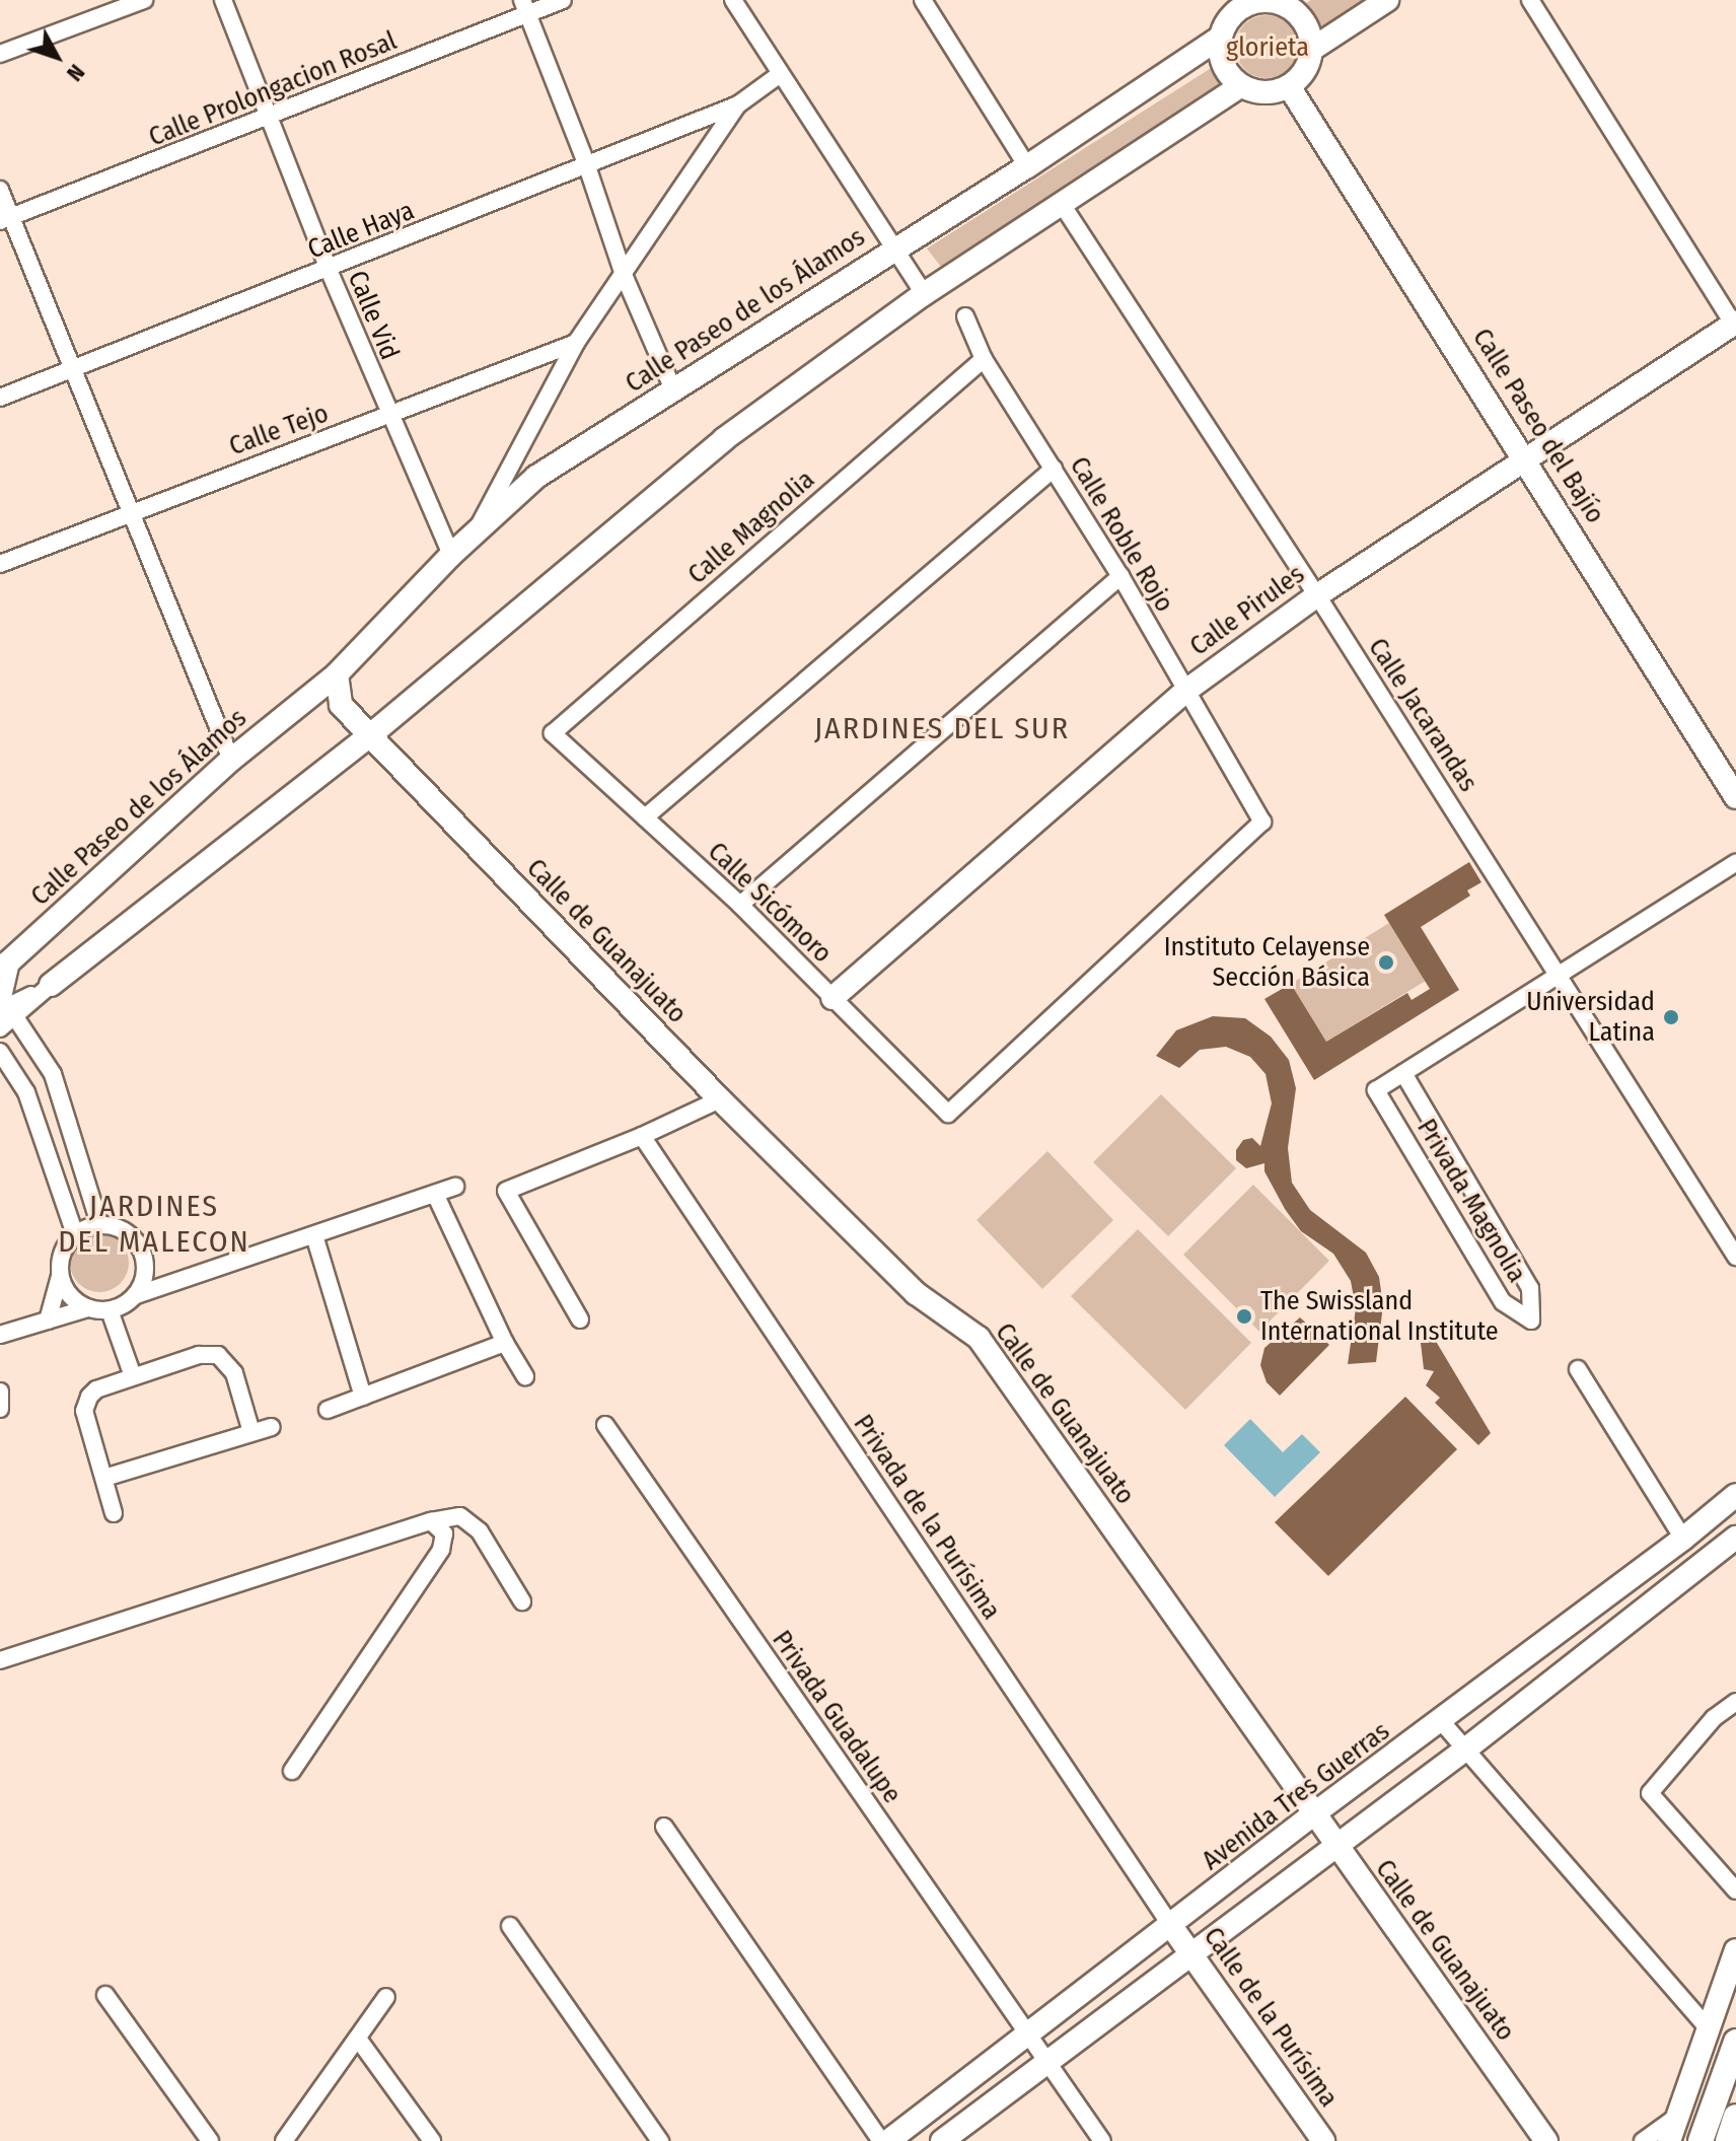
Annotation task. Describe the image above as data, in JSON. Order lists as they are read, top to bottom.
{
  "streets": {
    "main road": [
      "Calle Paseo de los Álamos",
      "Calle Paseo del Bajío",
      "Calle Pirules",
      "Calle de Guanajuato",
      "Avenida Tres Guerras",
      "Calle de la Purísima"
    ],
    "street": [
      "Calle Prolongacion Rosal",
      "Calle Haya",
      "Calle Vid",
      "Calle Tejo",
      "Calle Magnolia",
      "Calle Roble Rojo",
      "Calle Jacarandas",
      "Calle Sicómoro",
      "Privada Magnolia",
      "Privada de la Purísima",
      "Privada Guadalupe"
    ]
  },
  "crossings": [
    ["Calle Prolongacion Rosal", "Calle Vid"],
    ["Calle Haya", "Calle Vid"],
    ["Calle Paseo de los Álamos", "Calle Vid"],
    ["Calle Paseo de los Álamos", "Calle Paseo del Bajío"],
    ["Calle Paseo de los Álamos", "Calle Jacarandas"],
    ["Calle Paseo de los Álamos", "Calle de Guanajuato"],
    ["Calle Vid", "Calle Tejo"],
    ["Calle Paseo del Bajío", "Calle Pirules"],
    ["Calle Magnolia", "Calle Roble Rojo"],
    ["Calle Magnolia", "Calle Sicómoro"],
    ["Calle Roble Rojo", "Calle Pirules"],
    ["Calle Roble Rojo", "Calle Sicómoro"],
    ["Calle Pirules", "Calle Jacarandas"],
    ["Calle Pirules", "Calle Sicómoro"],
    ["Calle Jacarandas", "Privada Magnolia"],
    ["Calle de Guanajuato", "Avenida Tres Guerras"],
    ["Privada de la Purísima", "Avenida Tres Guerras"],
    ["Privada de la Purísima", "Calle de la Purísima"],
    ["Privada Guadalupe", "Avenida Tres Guerras"],
    ["Avenida Tres Guerras", "Calle de la Purísima"]
  ],
  "districts": ["JARDINES DEL SUR", "JARDINES DEL MALECON"],
  "parks": ["glorieta"],
  "places": ["Instituto Celayense Sección Básica", "Universidad Latina", "The Swissland International Institute"],
  "north": "bottom right"
}
